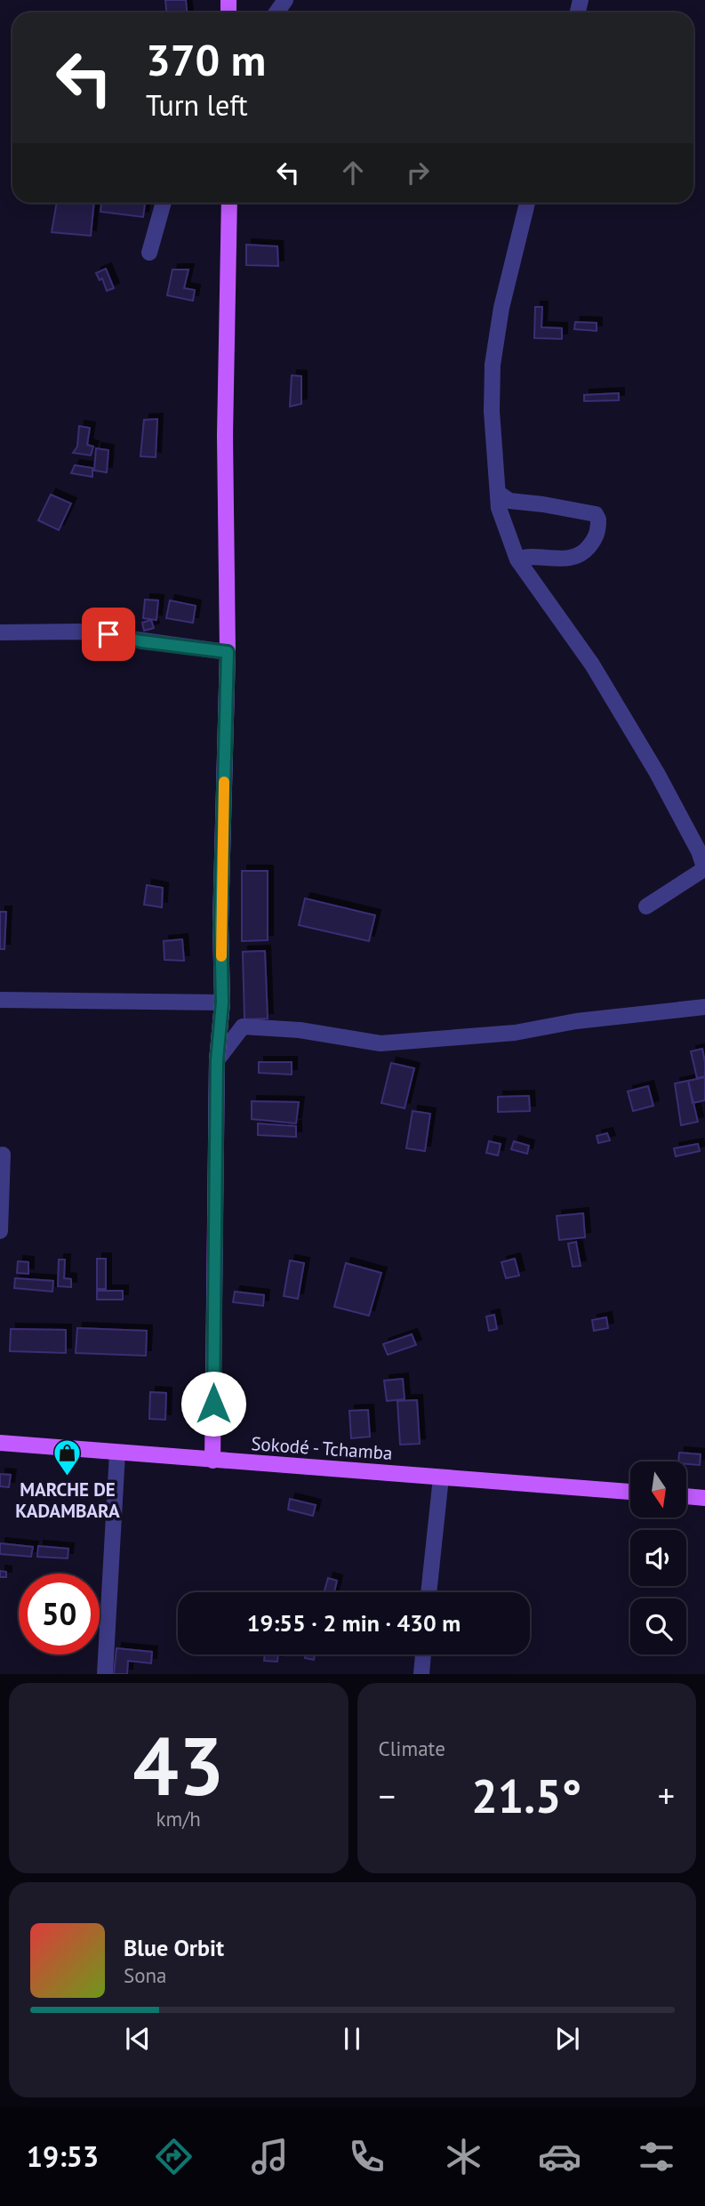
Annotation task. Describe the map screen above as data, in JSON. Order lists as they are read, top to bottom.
{
  "streets": {
    "main road": ["Sokodé - Tchamba"]
  },
  "places": {
    "shop": ["MARCHE DE KADAMBARA"]
  },
  "north": "bottom",
  "page": {
    "turn": ["370 m", "Turn left"],
    "limit": "50",
    "trip": "19:55 · 2 min · 430 m",
    "tile": [
      ["43", "km/h"],
      "Climate"
    ],
    "heat": ["−", "21.5°", "+"],
    "song": ["Blue Orbit", "Sona"],
    "tabs": "19:53"
  }
}
